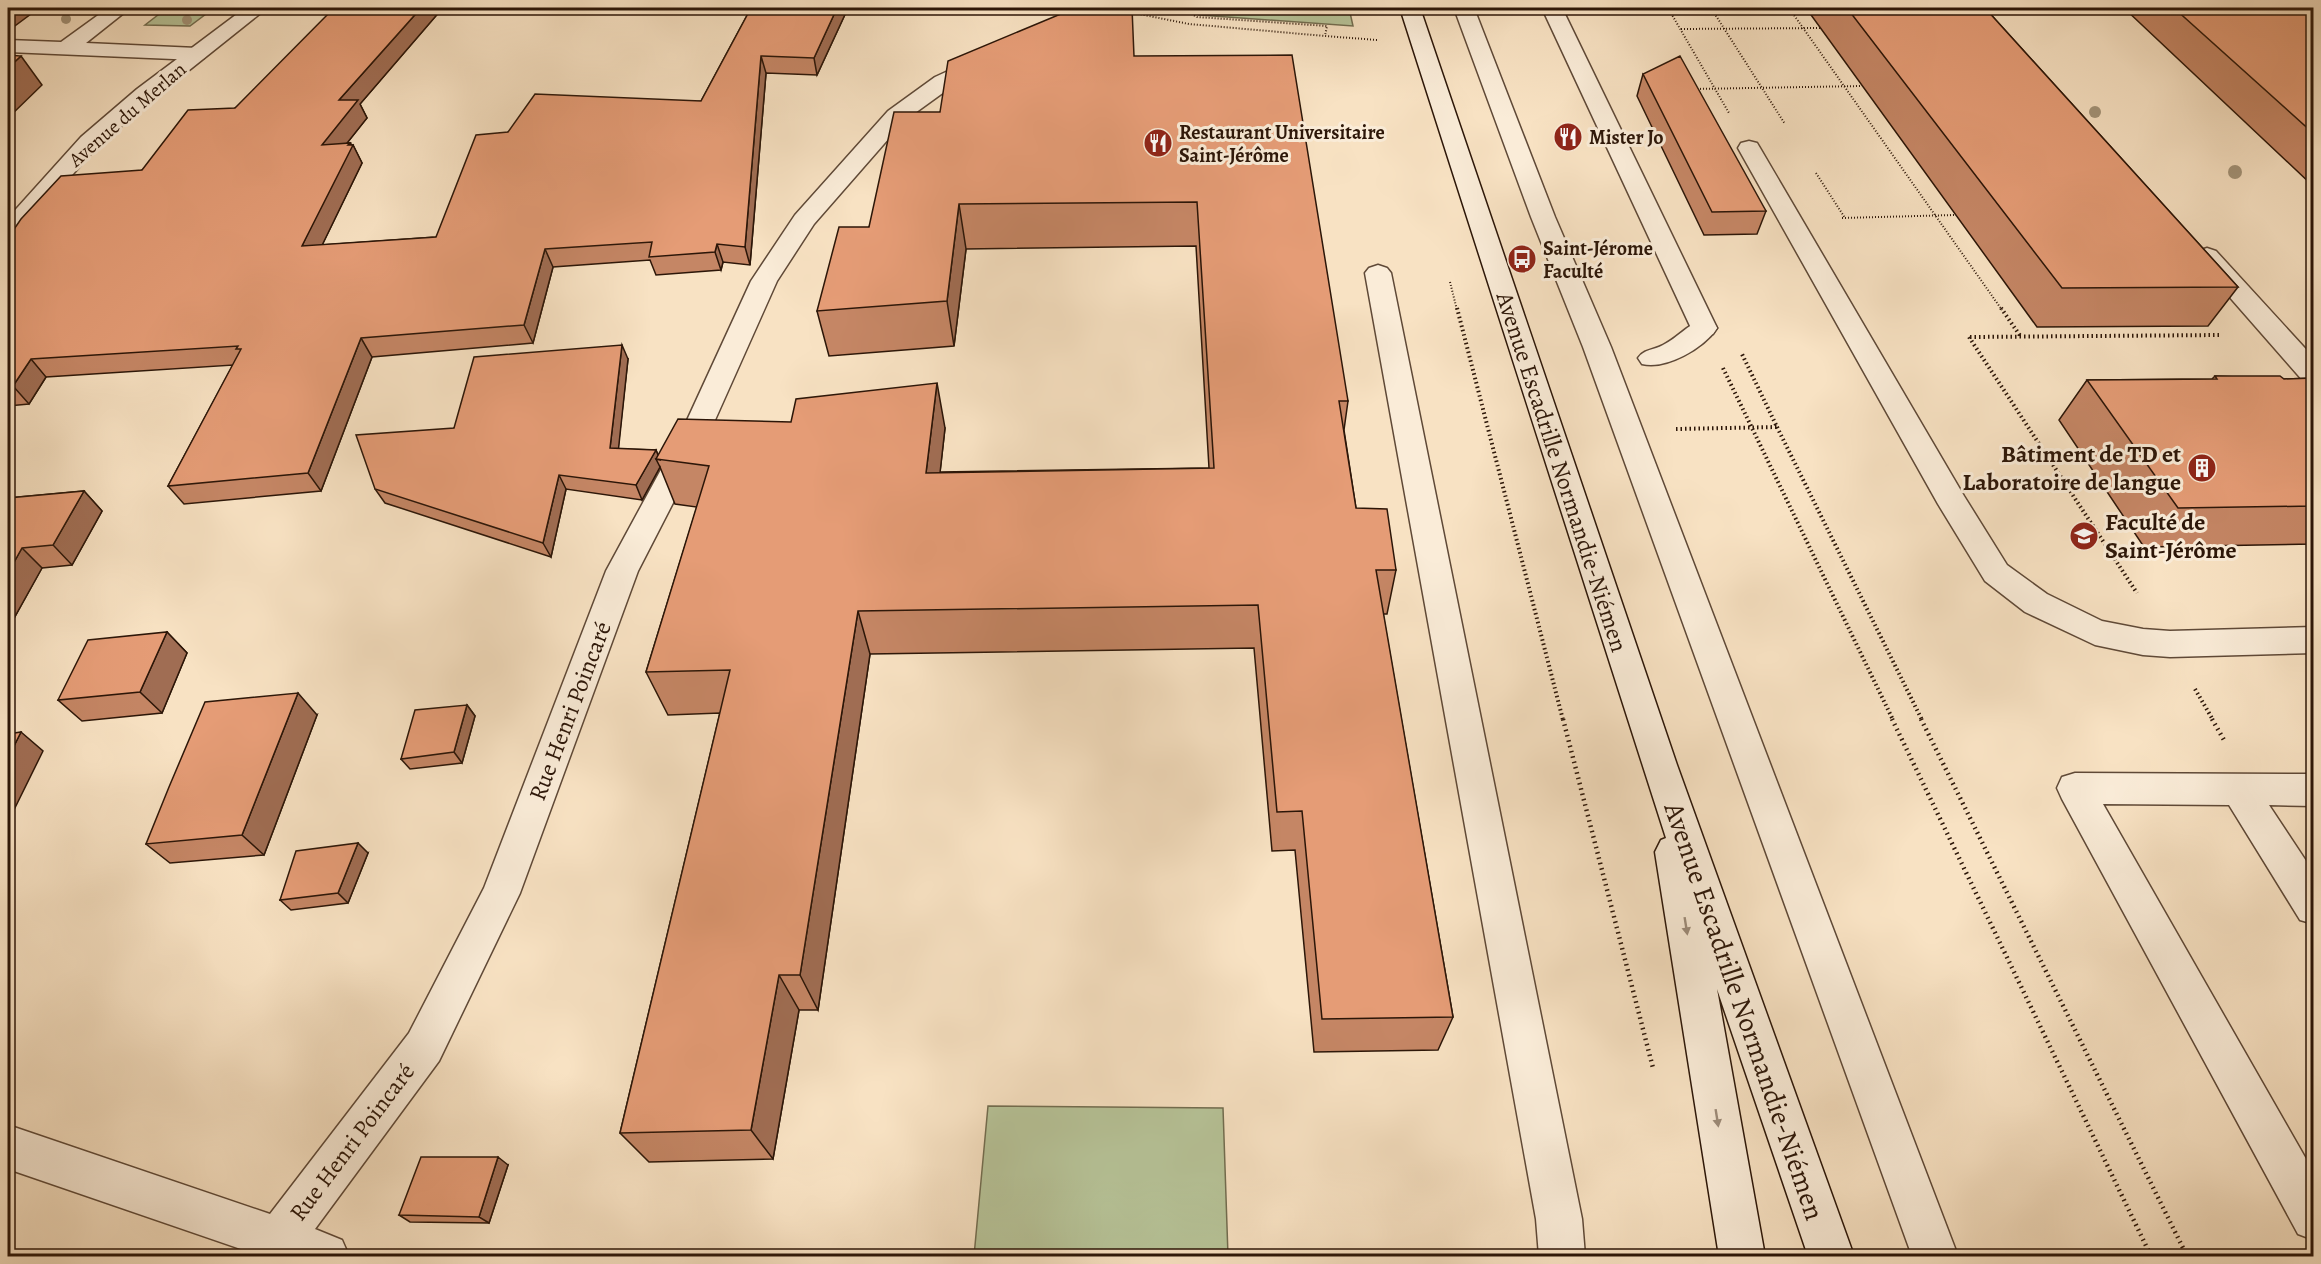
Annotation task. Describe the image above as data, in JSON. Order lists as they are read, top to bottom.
{
  "streets": {
    "street": ["Avenue du Merlan", "Avenue Escadrille Normandie-Niémen", "Rue Henri Poincaré"]
  },
  "places": {
    "restaurant": ["Mister Jo", "Restaurant Universitaire Saint-Jérôme"],
    "bus stop": ["Saint-Jérome Faculté"],
    "building": ["Bâtiment de TD et Laboratoire de langue"],
    "school or university": ["Faculté de Saint-Jérôme"]
  }
}
